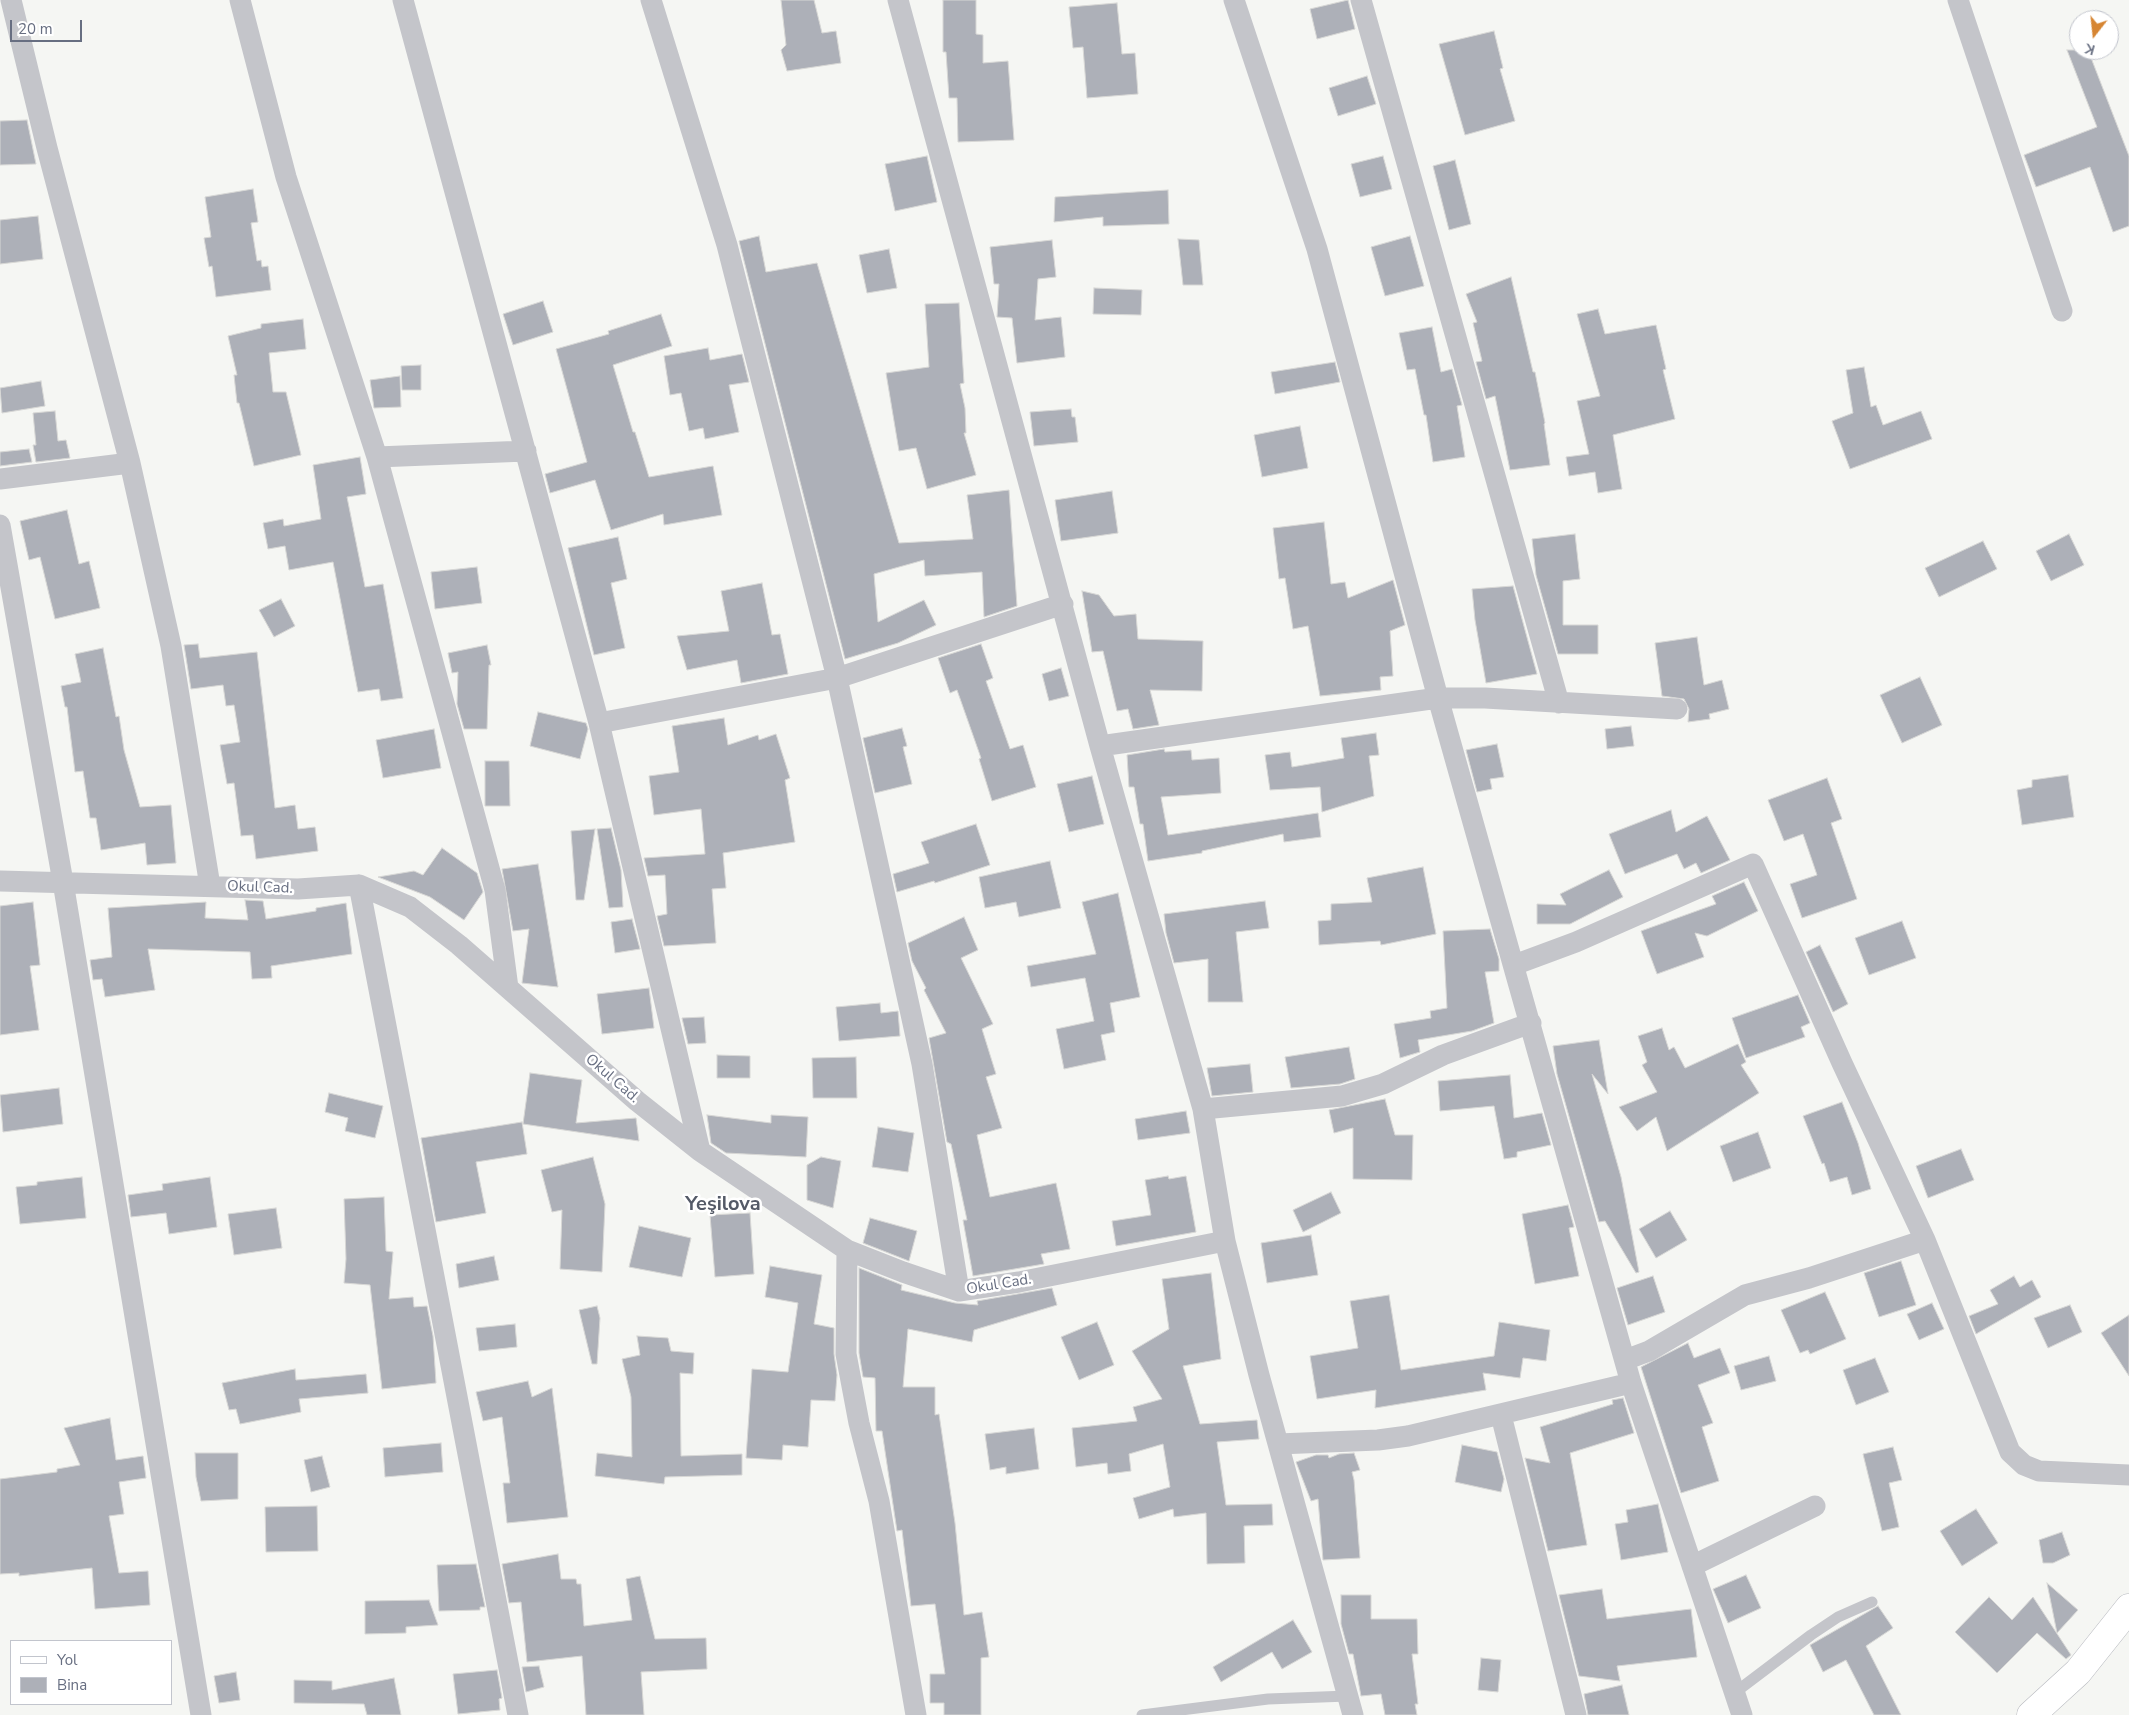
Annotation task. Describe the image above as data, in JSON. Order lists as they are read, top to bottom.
{
  "streets": {
    "street": ["Okul Cad."]
  },
  "districts": ["Yeşilova"],
  "legend": ["Yol", "Bina"],
  "scale_bar": "20 m",
  "north": "bottom"
}
